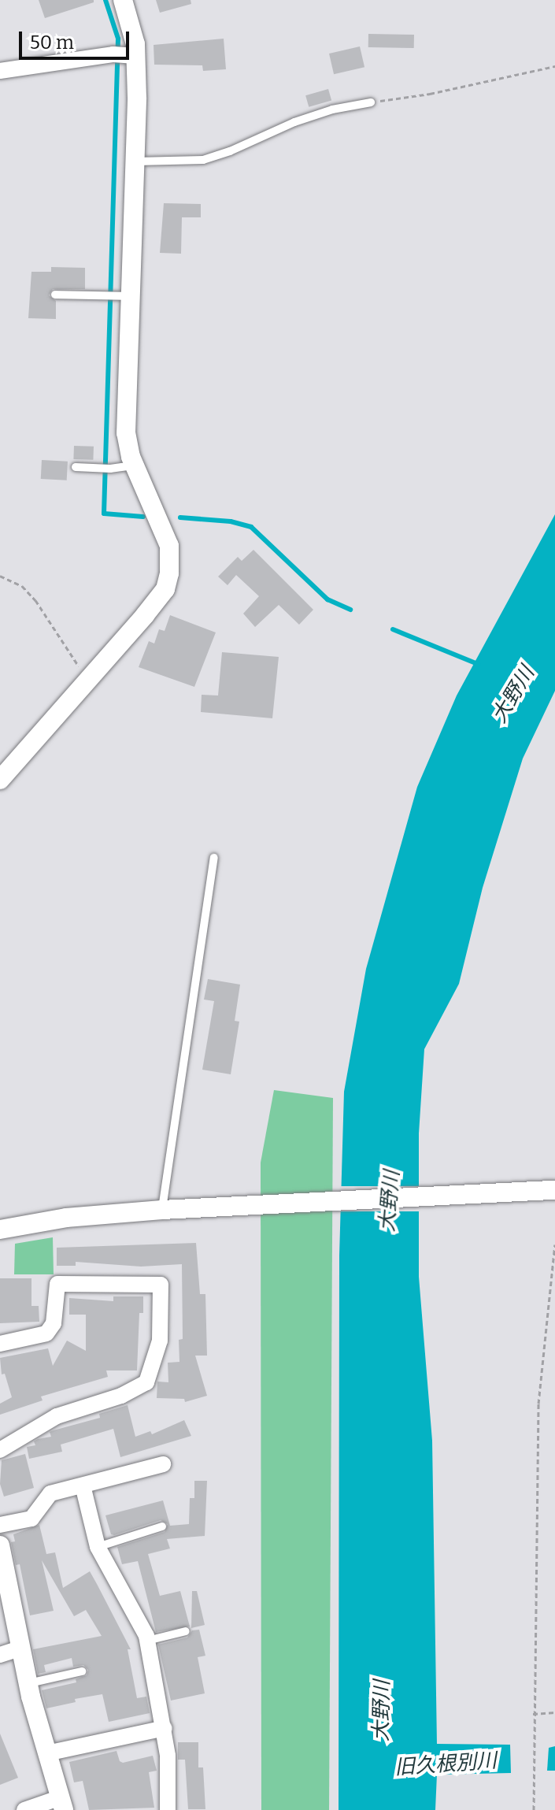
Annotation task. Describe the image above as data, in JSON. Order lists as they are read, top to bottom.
{
  "water": ["大野川", "旧久根別川"],
  "scale_bar": "50 m"
}
